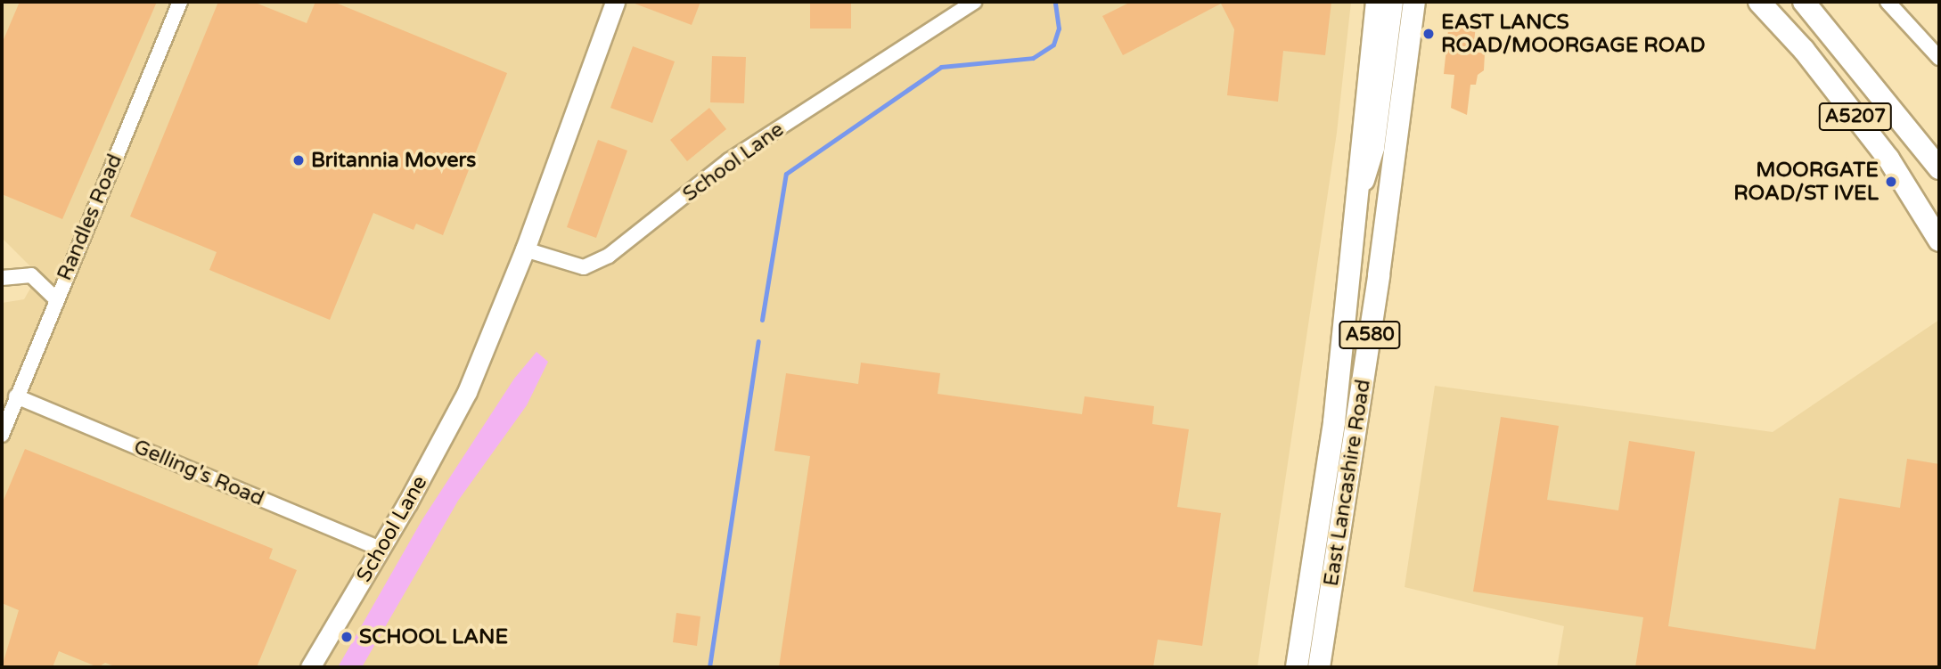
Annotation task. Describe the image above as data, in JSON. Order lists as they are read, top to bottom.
{
  "streets": {
    "main road": [
      "A5207",
      "School Lane",
      "A580",
      "East Lancashire Road"
    ],
    "street": ["Randles Road", "Gelling's Road"]
  },
  "crossings": [
    ["School Lane", "Gelling's Road"],
    ["Randles Road", "Gelling's Road"]
  ],
  "places": [
    "EAST LANCS ROAD/MOORGAGE ROAD",
    "Britannia Movers",
    "MOORGATE ROAD/ST IVEL",
    "SCHOOL LANE"
  ]
}
